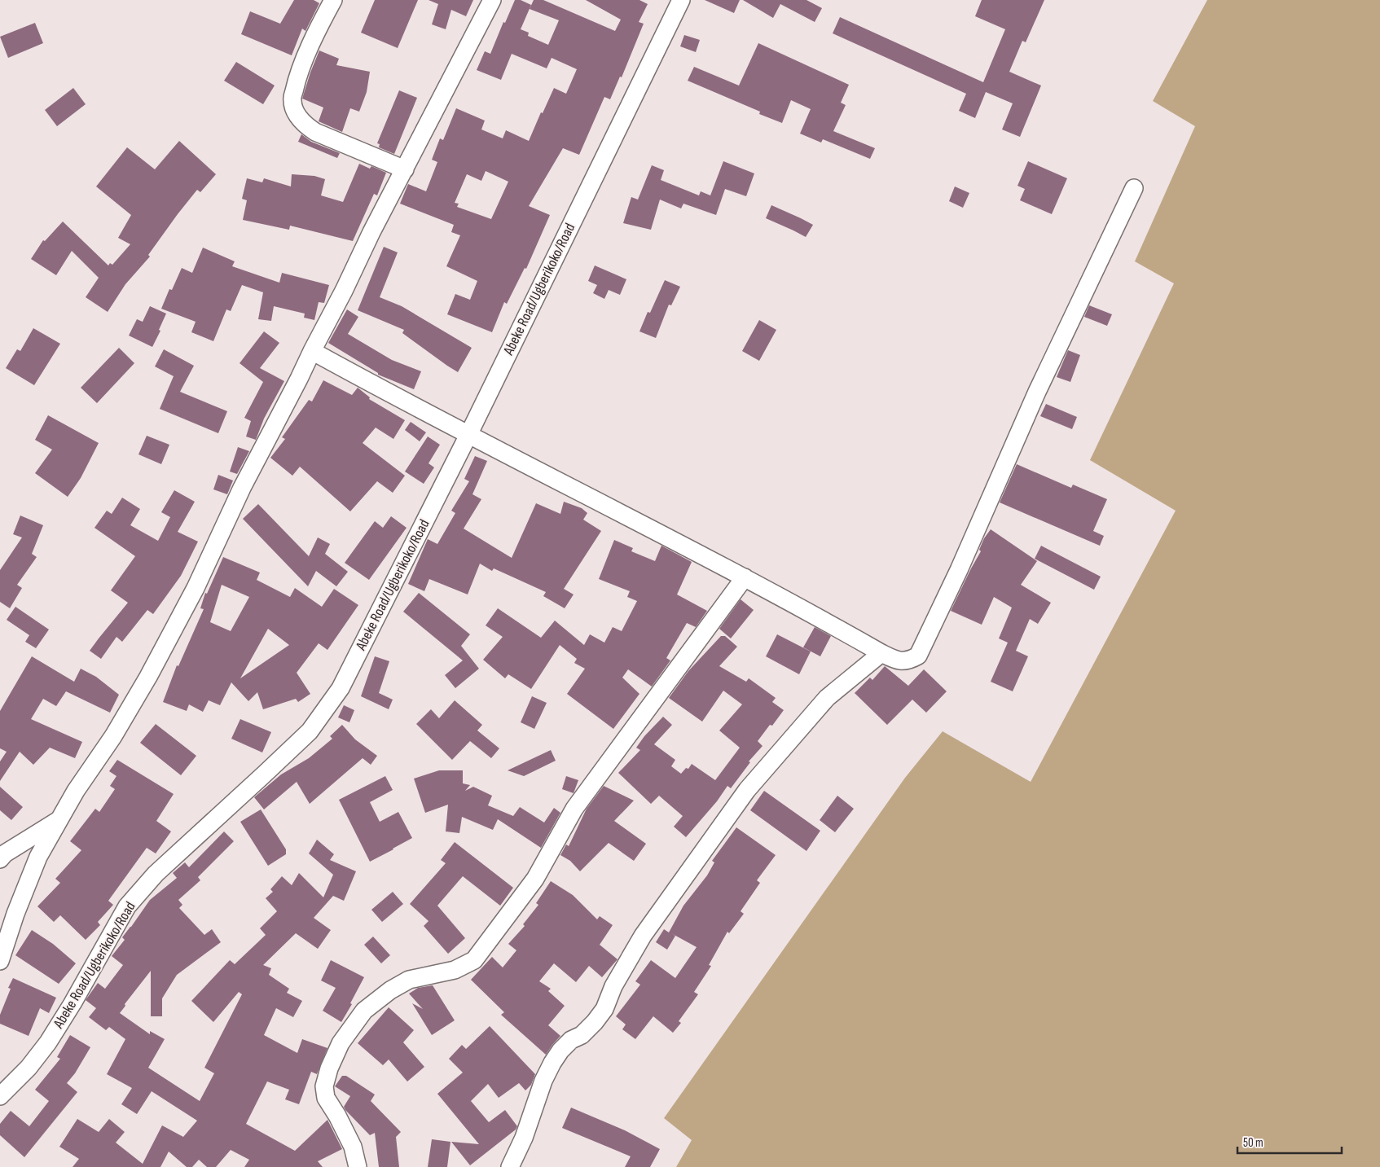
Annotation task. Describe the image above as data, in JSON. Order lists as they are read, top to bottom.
{
  "streets": {
    "street": ["Abeke Road/Ugberikoko/Road"]
  },
  "scale_bar": "50 m"
}
